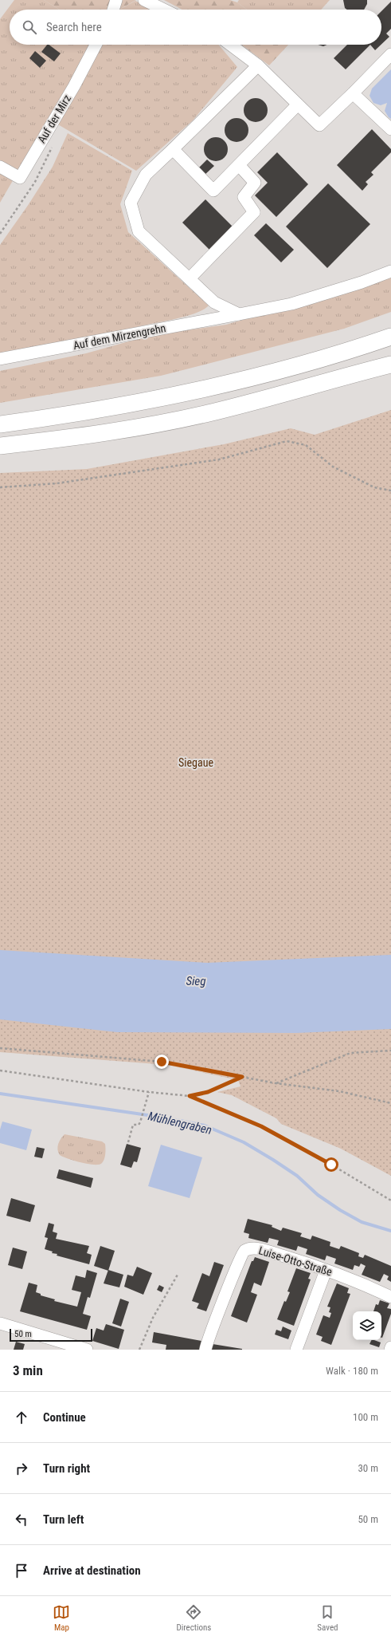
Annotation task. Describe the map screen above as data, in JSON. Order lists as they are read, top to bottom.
{
  "streets": {
    "street": ["Auf der Mirz", "Auf dem Mirzengrehn", "Luise-Otto-Straße"]
  },
  "water": ["Sieg", "Mühlengraben"],
  "parks": ["Siegaue"],
  "scale_bar": "50 m",
  "page": {
    "search": "Search here",
    "scale": "50 m",
    "heading": ["3 min", "Walk · 180 m"],
    "list": [
      ["Continue", "100 m"],
      ["Turn right", "30 m"],
      ["Turn left", "50 m"],
      "Arrive at destination"
    ],
    "nav": ["Map", "Directions", "Saved"]
  }
}
